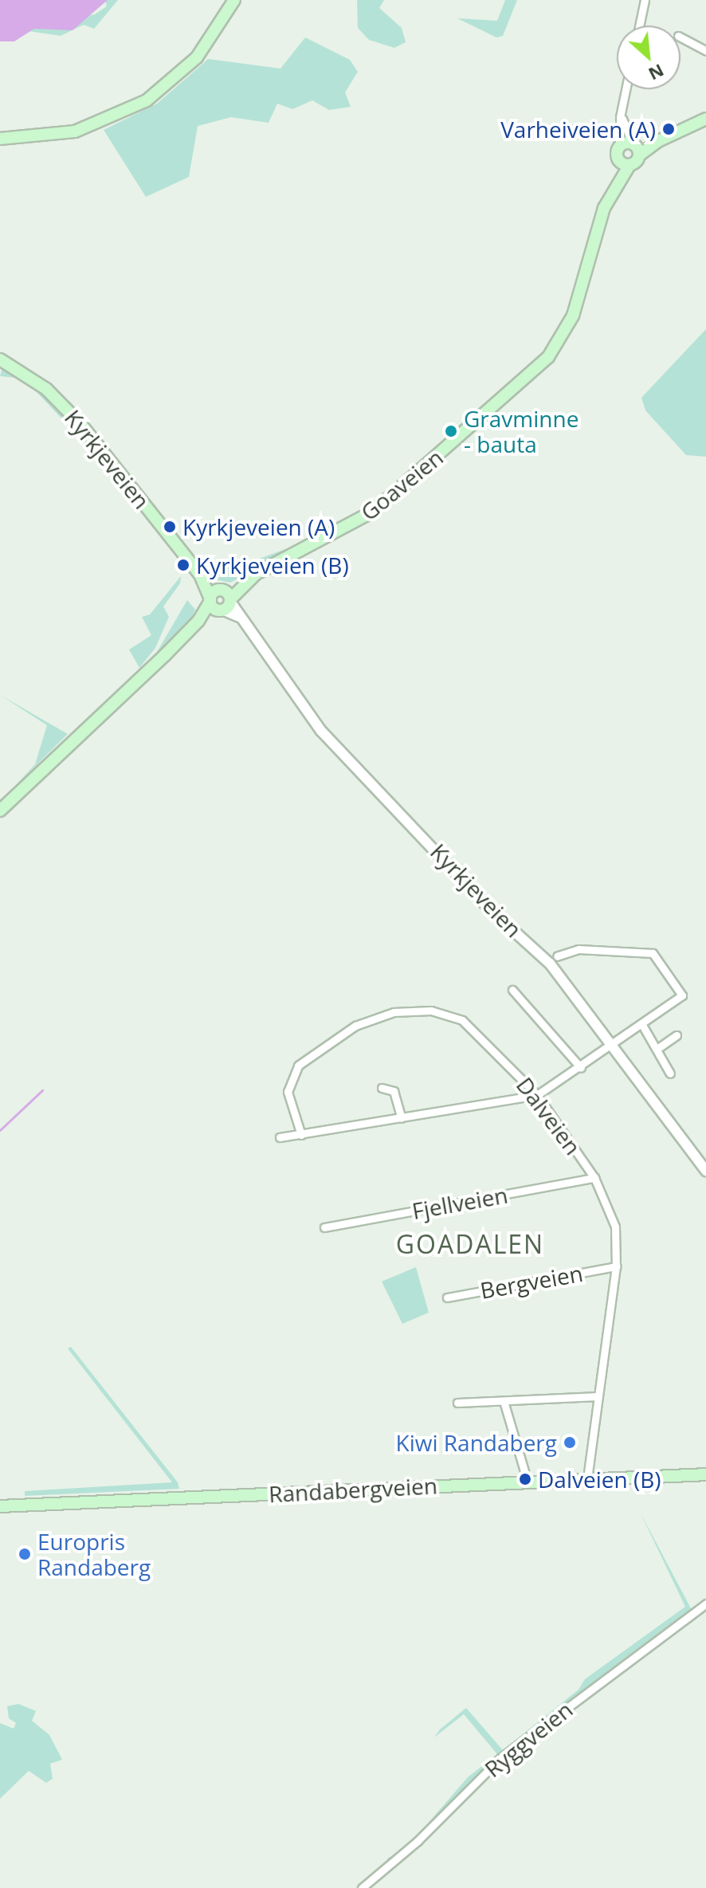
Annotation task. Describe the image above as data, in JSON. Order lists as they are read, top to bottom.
{
  "streets": {
    "main road": ["Kyrkjeveien", "Goaveien", "Randabergveien"],
    "street": [
      "Dalveien",
      "Fjellveien",
      "Bergveien",
      "Ryggveien"
    ]
  },
  "crossings": [
    ["Kyrkjeveien", "Goaveien"],
    ["Dalveien", "Fjellveien"],
    ["Dalveien", "Bergveien"],
    ["Dalveien", "Randabergveien"]
  ],
  "districts": ["GOADALEN"],
  "places": [
    "Varheiveien (A)",
    "Gravminne - bauta",
    "Kyrkjeveien (A)",
    "Kyrkjeveien (B)",
    "Kiwi Randaberg",
    "Dalveien (B)",
    "Europris Randaberg"
  ],
  "north": "bottom right"
}
